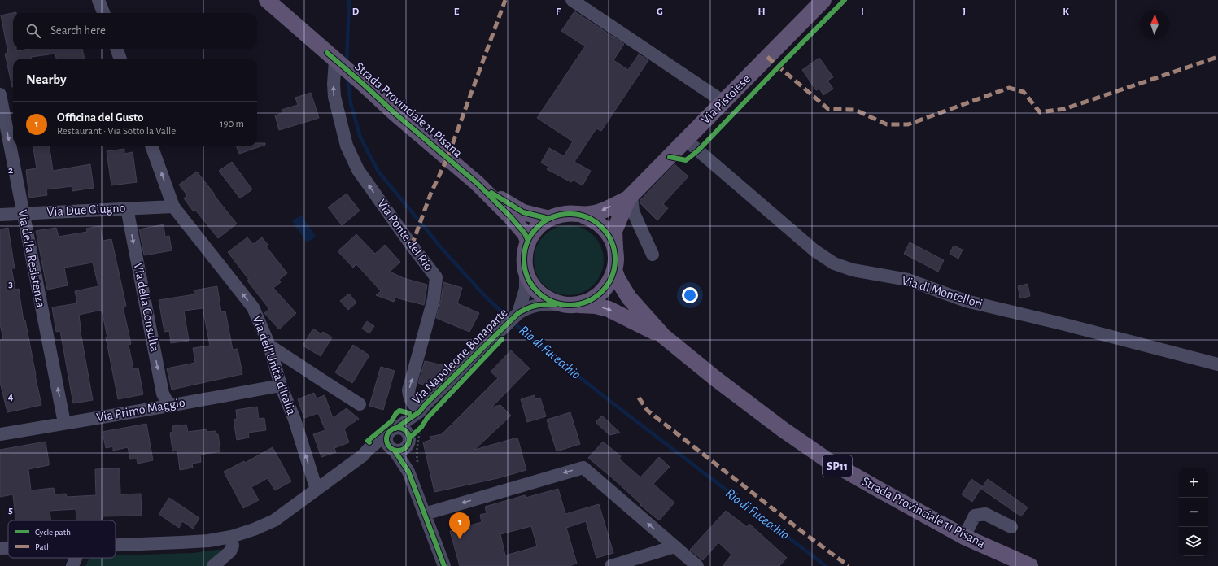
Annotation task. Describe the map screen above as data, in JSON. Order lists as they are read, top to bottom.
{
  "streets": {
    "main road": ["Via Pistoiese", "Strada Provinciale 11 Pisana", "SP11"],
    "street": [
      "Via Due Giugno",
      "Via Ponte del Rio",
      "Via della Resistenza",
      "Via di Montellori",
      "Via della Consulta",
      "Via Napoleone Bonaparte",
      "Via dell'Unità d'Italia",
      "Via Primo Maggio"
    ]
  },
  "crossings": [
    ["Via Pistoiese", "Strada Provinciale 11 Pisana"],
    ["Via Pistoiese", "Via di Montellori"],
    ["Via Pistoiese", "Via Napoleone Bonaparte"],
    ["Strada Provinciale 11 Pisana", "Via Ponte del Rio"],
    ["Strada Provinciale 11 Pisana", "Via Napoleone Bonaparte"],
    ["Via Due Giugno", "Via della Resistenza"],
    ["Via Due Giugno", "Via della Consulta"],
    ["Via Due Giugno", "Via dell'Unità d'Italia"],
    ["Via Ponte del Rio", "Via Napoleone Bonaparte"],
    ["Via della Resistenza", "Via Primo Maggio"],
    ["Via della Consulta", "Via Primo Maggio"],
    ["Via Napoleone Bonaparte", "Via dell'Unità d'Italia"],
    ["Via dell'Unità d'Italia", "Via Primo Maggio"]
  ],
  "one_way": ["Via Ponte del Rio", "Via della Consulta", "Via dell'Unità d'Italia"],
  "water": ["Rio di Fucecchio"],
  "legend": ["Cycle path", "Path"],
  "north": "top",
  "page": {
    "search": "Search here",
    "heading": "Nearby",
    "list": [
      {
        "mark": "1",
        "name": "Officina del Gusto",
        "note": "Restaurant · Via Sotto la Valle",
        "value": "190 m"
      }
    ],
    "map_buttons": ["+", "−"],
    "pins": "1"
  },
  "grid": {
    "columns": [
      "D",
      "E",
      "F",
      "G",
      "H",
      "I",
      "J",
      "K"
    ],
    "rows": [
      "2",
      "3",
      "4",
      "5"
    ]
  }
}
